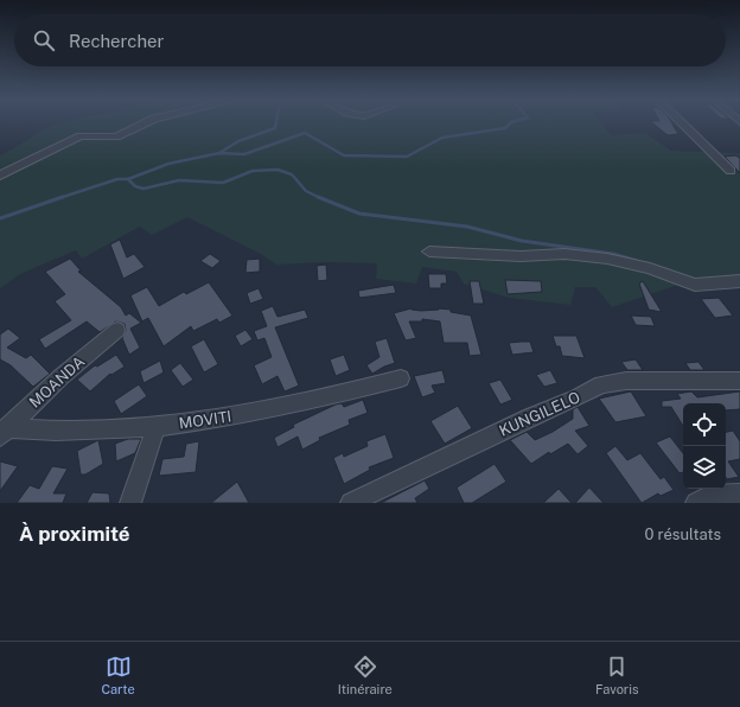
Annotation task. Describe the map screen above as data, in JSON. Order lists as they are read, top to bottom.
{
  "streets": {
    "street": ["MOANDA", "KUNGILELO", "MOVITI"]
  },
  "crossings": [
    ["MOANDA", "MOVITI"]
  ],
  "page": {
    "search": "Rechercher",
    "heading": ["À proximité", "0 résultats"],
    "nav": ["Carte", "Itinéraire", "Favoris"]
  }
}
